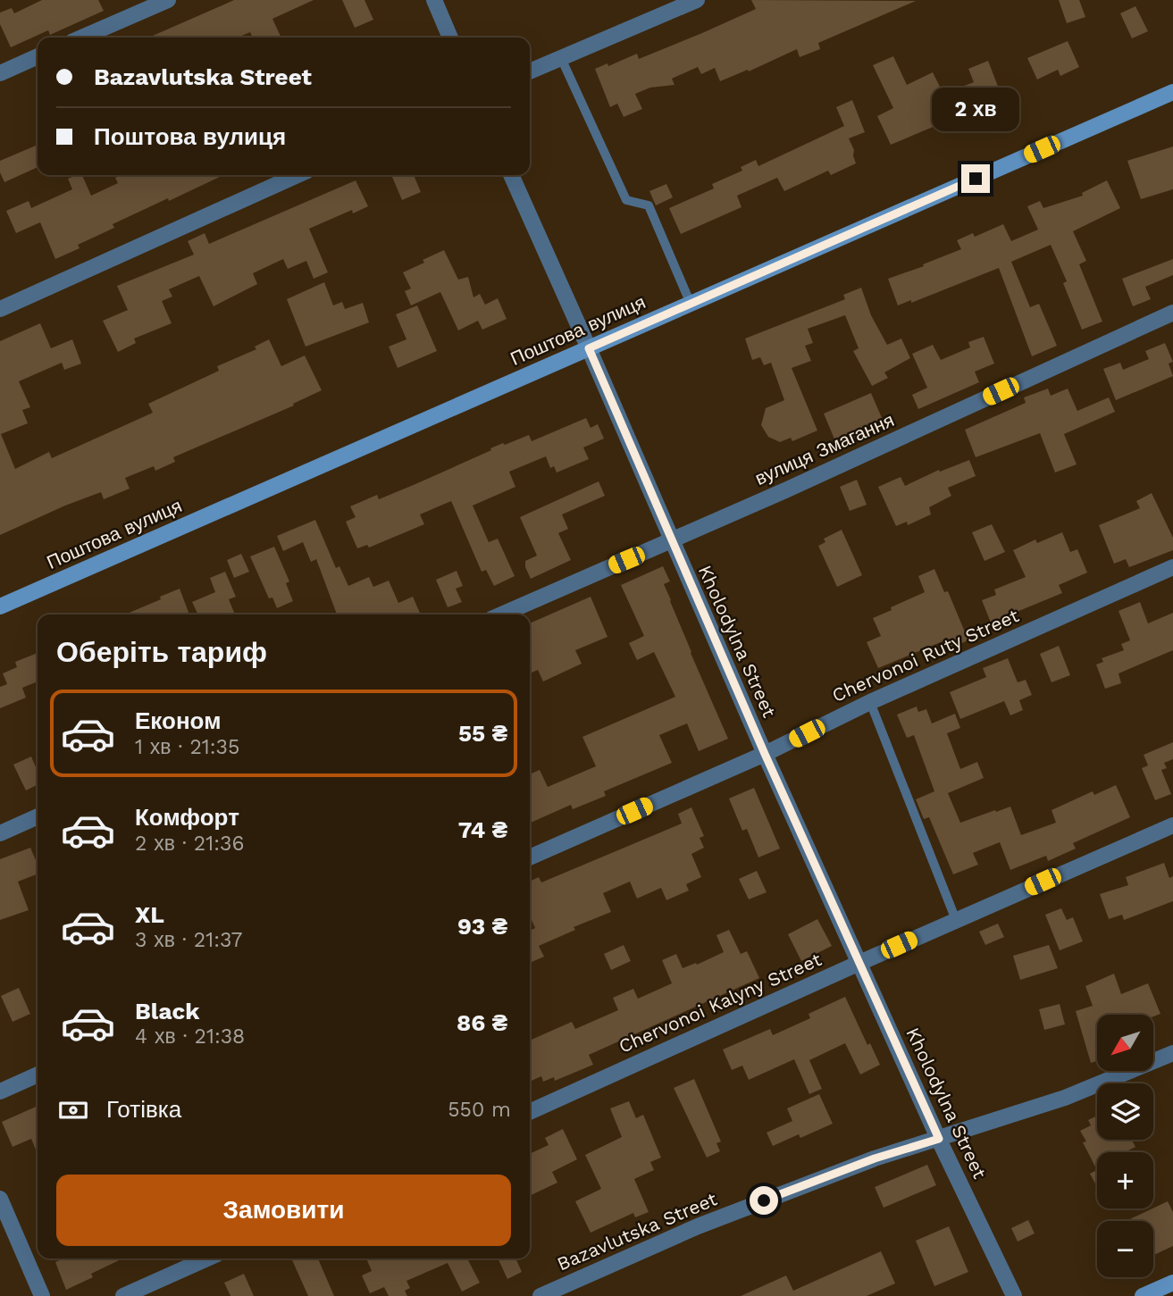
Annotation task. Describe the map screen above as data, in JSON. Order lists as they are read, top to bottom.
{
  "streets": {
    "street": [
      "Поштова вулиця",
      "вулиця Змагання",
      "Kholodylna Street",
      "Chervonoi Ruty Street",
      "Chervonoi Kalyny Street",
      "Bazavlutska Street"
    ]
  },
  "crossings": [
    ["Поштова вулиця", "Kholodylna Street"],
    ["вулиця Змагання", "Kholodylna Street"],
    ["Kholodylna Street", "Chervonoi Ruty Street"],
    ["Kholodylna Street", "Chervonoi Kalyny Street"],
    ["Kholodylna Street", "Bazavlutska Street"]
  ],
  "north": "bottom left",
  "page": {
    "banner": ["Bazavlutska Street", "Поштова вулиця"],
    "bubble": "2 хв",
    "heading": "Оберіть тариф",
    "list": [
      {
        "name": "Економ",
        "note": "1 хв · 21:35",
        "value": "55 ₴"
      },
      {
        "name": "Комфорт",
        "note": "2 хв · 21:36",
        "value": "74 ₴"
      },
      {
        "name": "XL",
        "note": "3 хв · 21:37",
        "value": "93 ₴"
      },
      {
        "name": "Black",
        "note": "4 хв · 21:38",
        "value": "86 ₴"
      }
    ],
    "map_buttons": ["+", "−"],
    "pay": ["Готівка", "550 m"],
    "buttons": "Замовити"
  }
}
